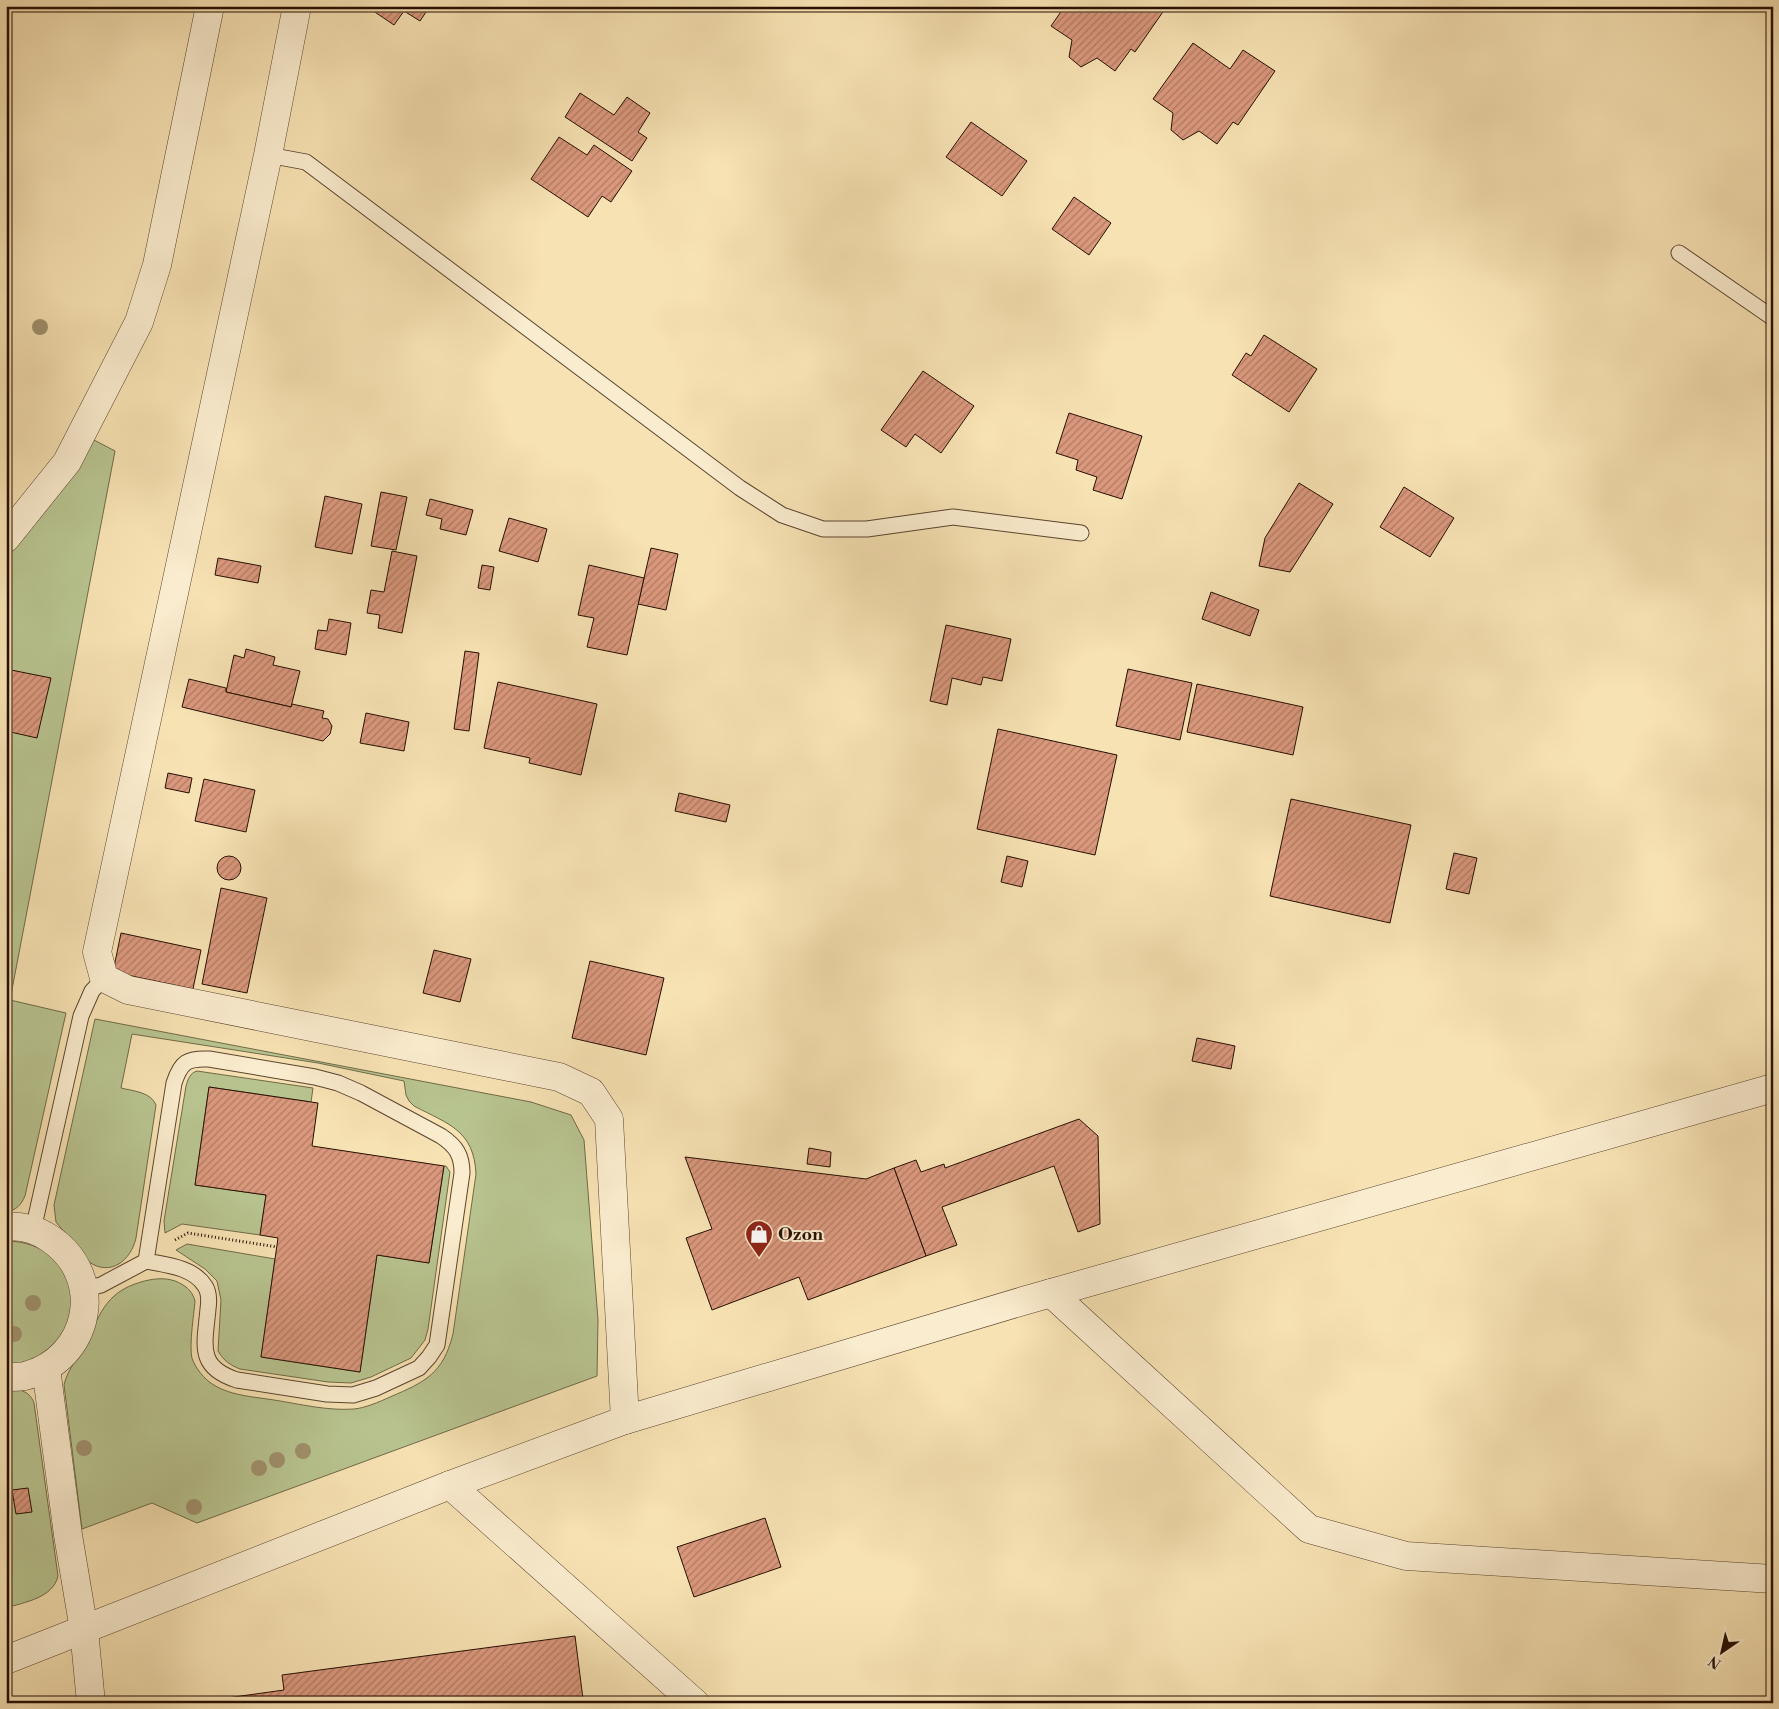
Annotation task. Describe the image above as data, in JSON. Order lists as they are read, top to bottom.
{
  "places": {
    "shop": ["Ozon"]
  },
  "north": "bottom left"
}
